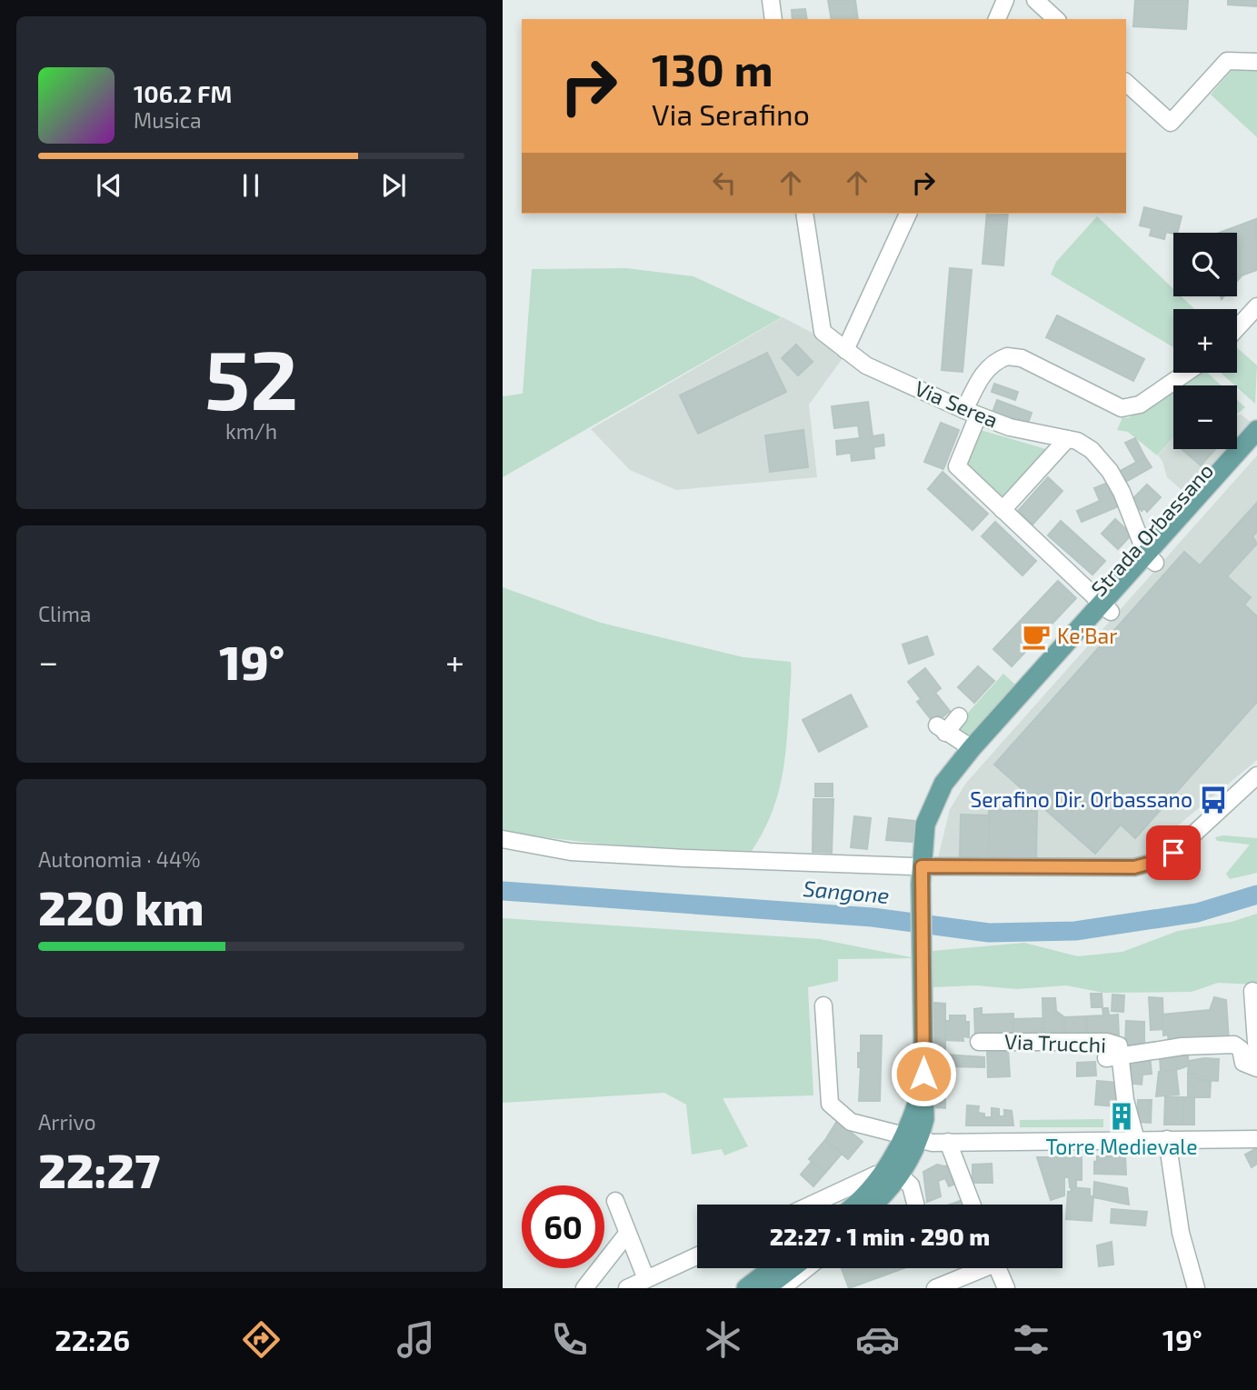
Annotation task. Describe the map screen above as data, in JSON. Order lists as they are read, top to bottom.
{
  "streets": {
    "main road": ["Strada Orbassano"],
    "street": ["Via Serea", "Via Trucchi"]
  },
  "crossings": [
    ["Via Serea", "Strada Orbassano"]
  ],
  "water": ["Sangone"],
  "places": {
    "cafe": ["Ke'Bar"],
    "bus stop": ["Serafino Dir. Orbassano"],
    "building": ["Torre Medievale"]
  },
  "page": {
    "turn": ["130 m", "Via Serafino"],
    "song": ["106.2 FM", "Musica"],
    "map_buttons": ["+", "−"],
    "tile": [
      ["52", "km/h"],
      "Clima",
      ["Autonomia · 44%", "220 km"],
      ["Arrivo", "22:27"]
    ],
    "heat": ["−", "19°", "+"],
    "limit": "60",
    "trip": "22:27 · 1 min · 290 m",
    "tabs": ["22:26", "19°"]
  }
}
